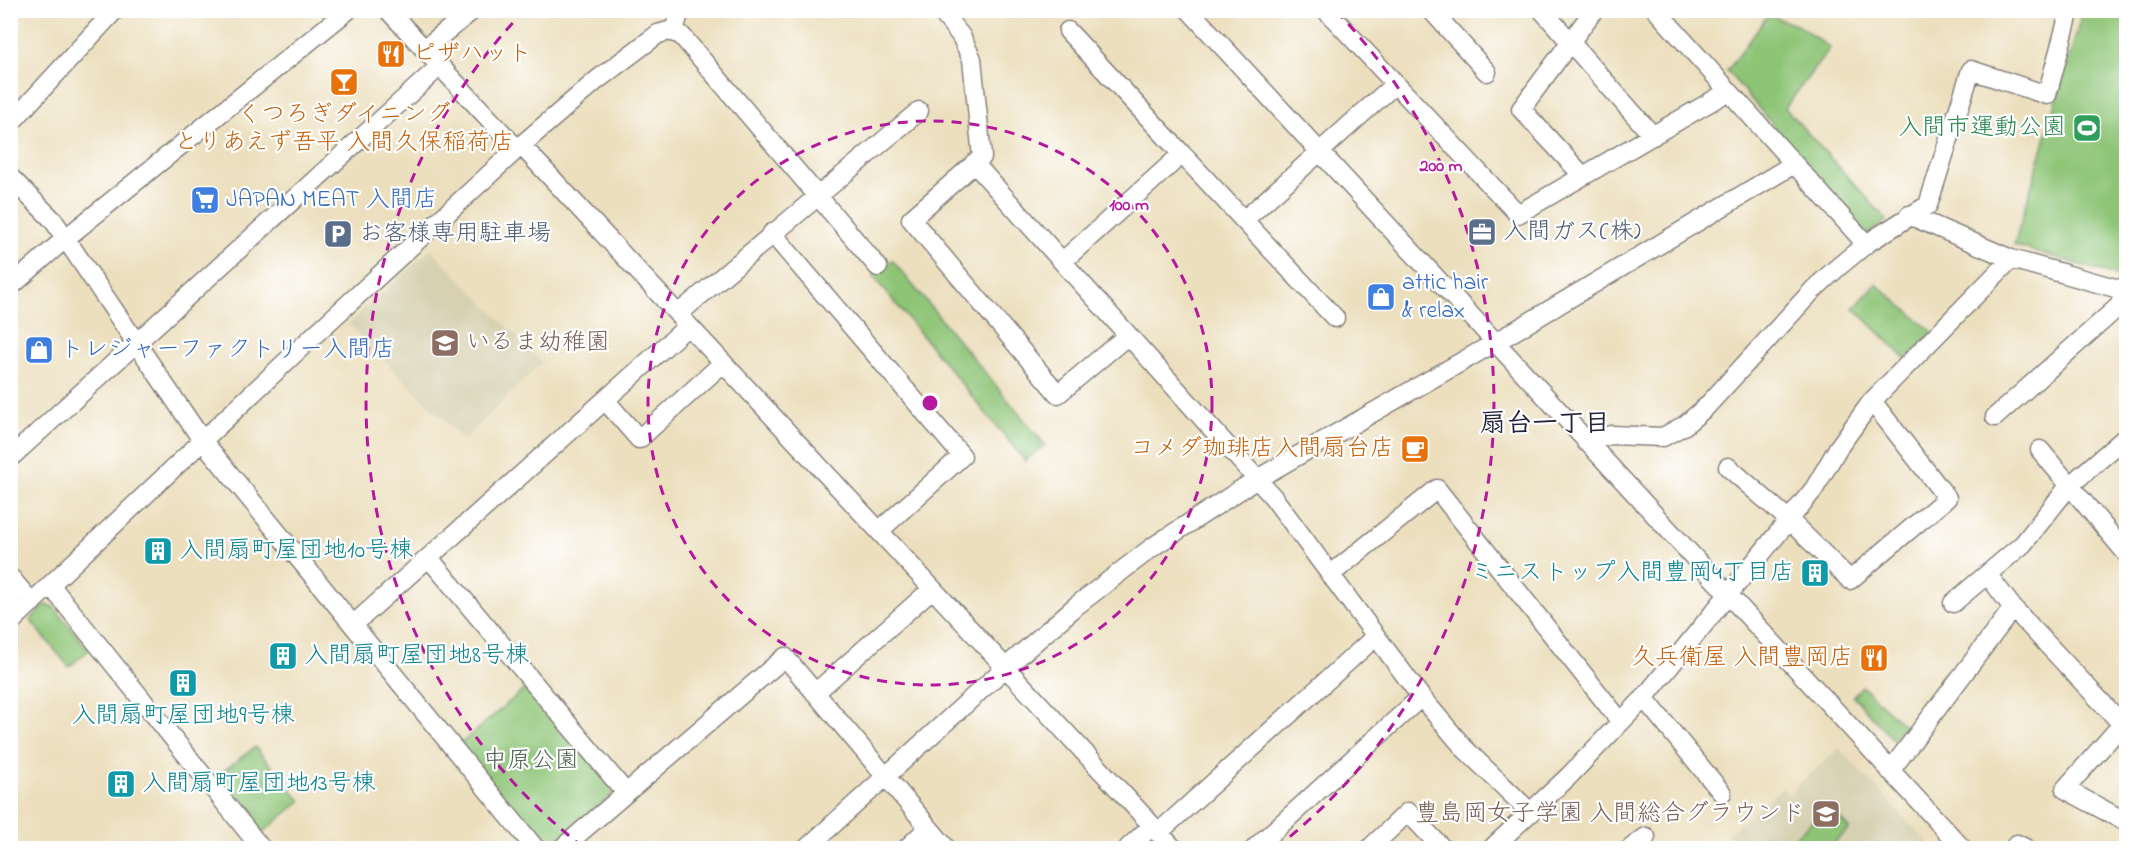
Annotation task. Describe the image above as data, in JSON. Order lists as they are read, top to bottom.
{
  "districts": ["扇台一丁目"],
  "parks": ["中原公園"],
  "places": {
    "restaurant": ["ピザハット", "久兵衛屋 入間豊岡店"],
    "bar": ["くつろぎダイニング とりあえず吾平 入間久保稲荷店"],
    "sports": ["入間市運動公園"],
    "supermarket": ["JAPAN MEAT 入間店"],
    "office": ["入間ガス(株)"],
    "parking": ["お客様専用駐車場"],
    "shop": ["attic hair & relax", "トレジャーファクトリー入間店"],
    "school or university": ["いるま幼稚園", "豊島岡女子学園 入間総合グラウンド"],
    "cafe": ["コメダ珈琲店入間扇台店"],
    "building": [
      "入間扇町屋団地10号棟",
      "ミニストップ入間豊岡4丁目店",
      "入間扇町屋団地8号棟",
      "入間扇町屋団地9号棟",
      "入間扇町屋団地13号棟"
    ]
  },
  "rings": ["200 m", "100 m"]
}
